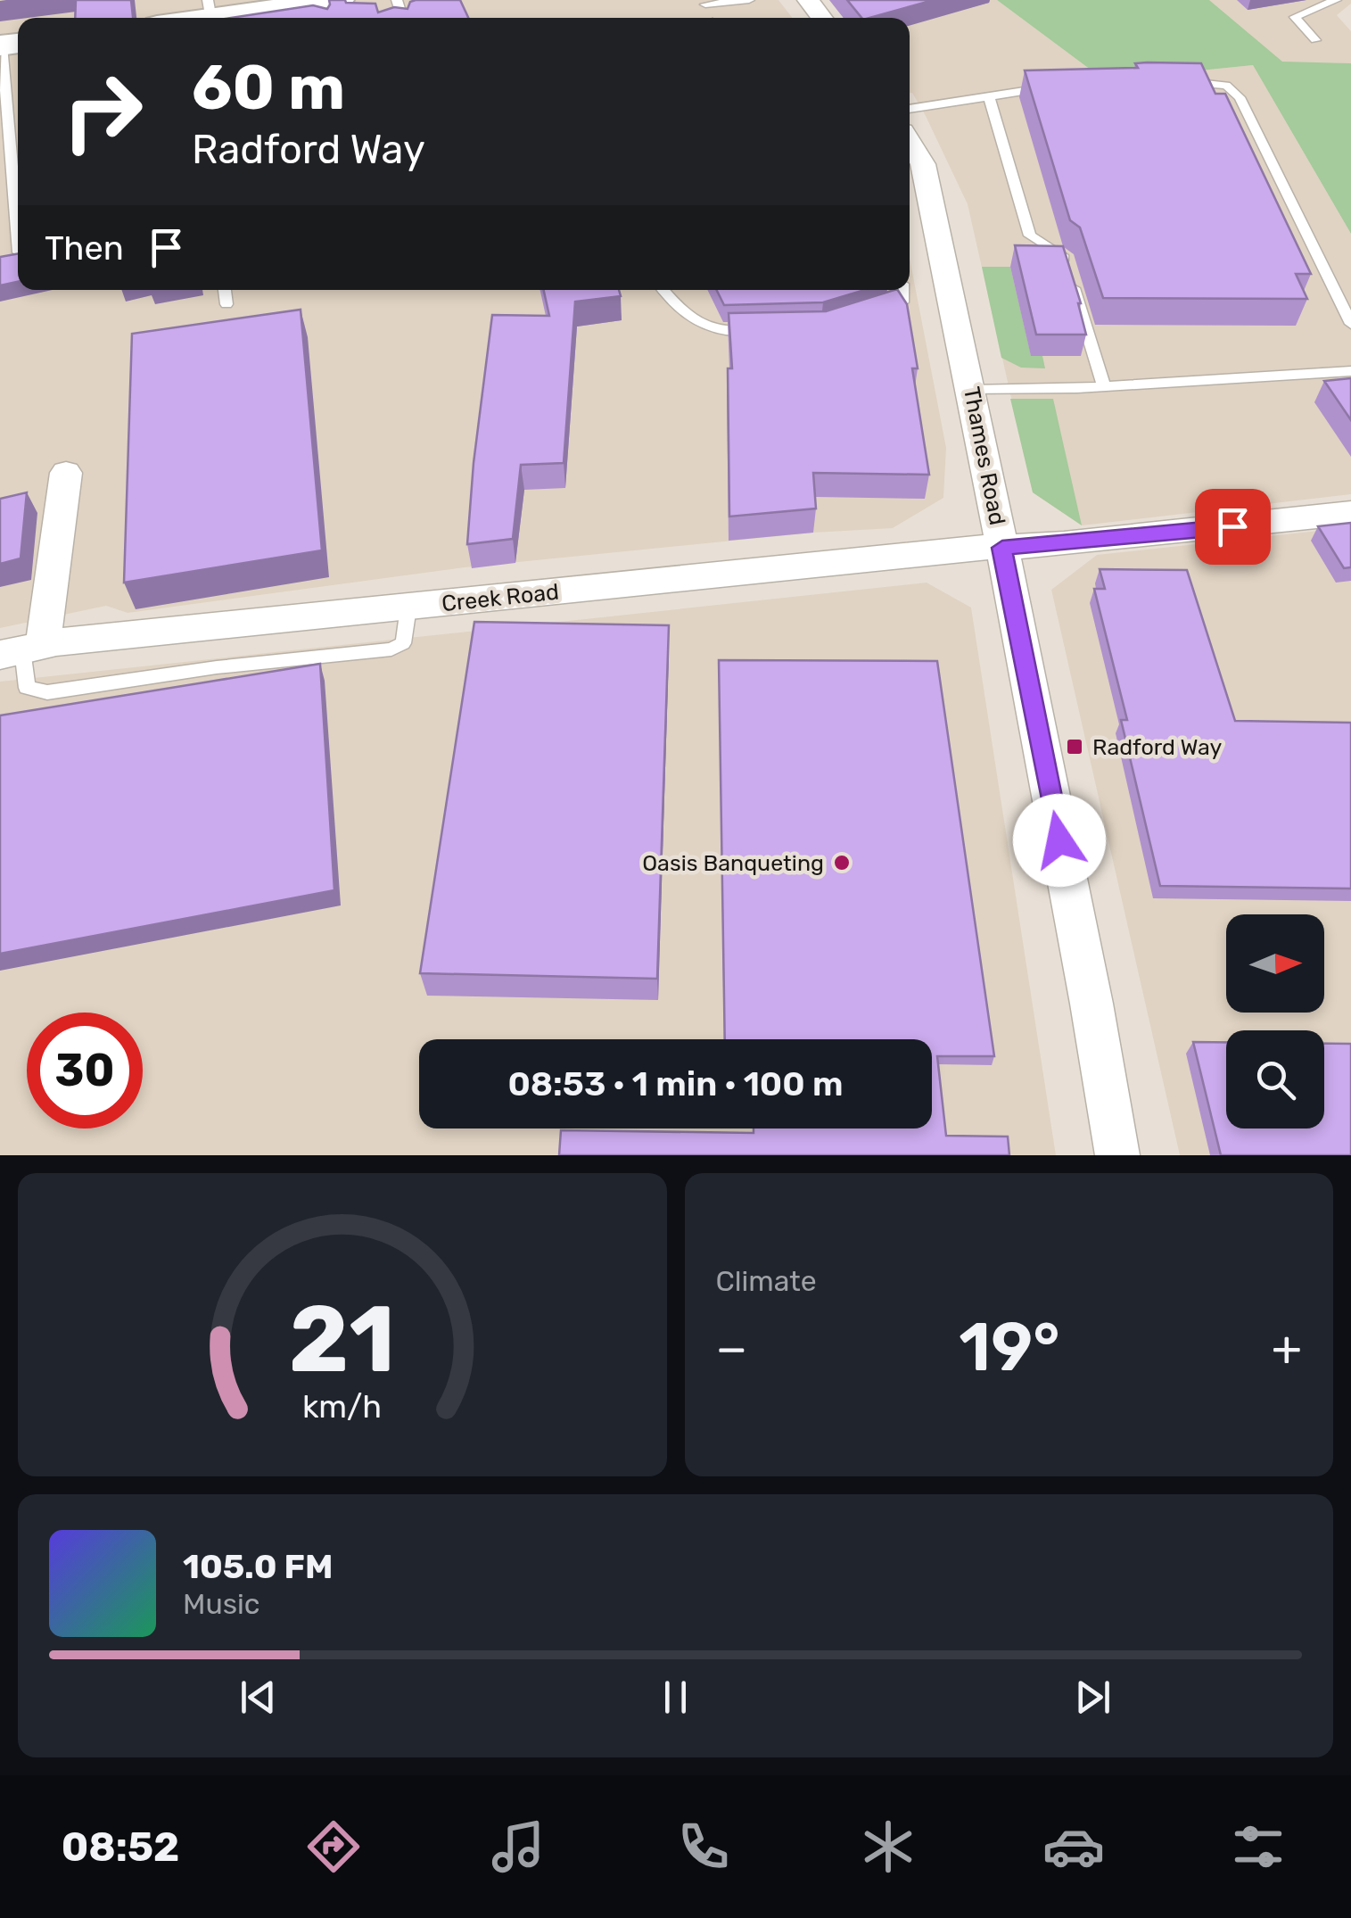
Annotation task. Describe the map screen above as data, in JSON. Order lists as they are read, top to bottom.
{
  "streets": {
    "street": ["Thames Road", "Creek Road"]
  },
  "crossings": [
    ["Thames Road", "Creek Road"]
  ],
  "places": {
    "transit": ["Radford Way"],
    "other": ["Oasis Banqueting"]
  },
  "north": "right",
  "page": {
    "turn": ["60 m", "Radford Way"],
    "then": "Then",
    "limit": "30",
    "trip": "08:53 · 1 min · 100 m",
    "tile": "Climate",
    "heat": ["−", "19°", "+"],
    "song": ["105.0 FM", "Music"],
    "tabs": "08:52",
    "gauge": ["21", "km/h"]
  }
}
